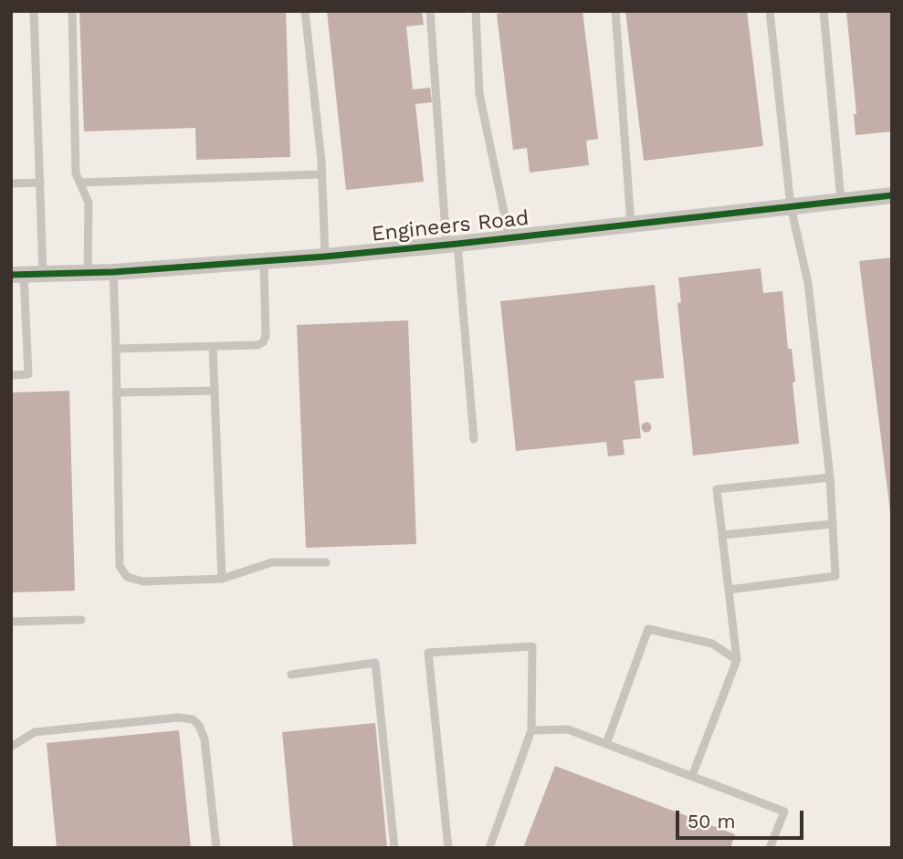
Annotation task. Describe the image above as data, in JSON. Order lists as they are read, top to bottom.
{
  "streets": {
    "street": ["Engineers Road"]
  },
  "scale_bar": "50 m"
}
